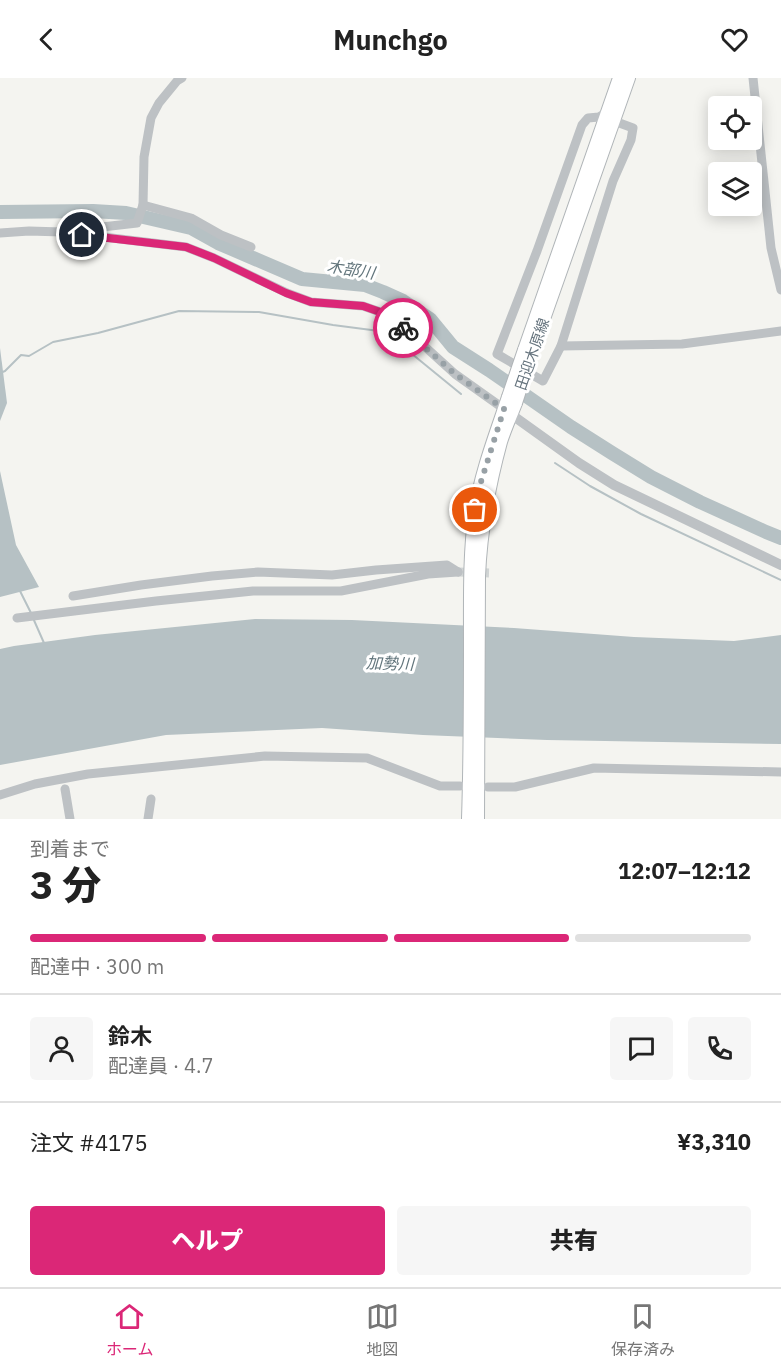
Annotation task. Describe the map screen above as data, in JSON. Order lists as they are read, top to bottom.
{
  "streets": {
    "main road": ["田迎木原線"]
  },
  "water": ["木部川", "加勢川"],
  "page": {
    "header": "Munchgo",
    "heading": ["3 分", "到着まで", "12:07–12:12"],
    "panel": [
      "鈴木",
      "配達員 · 4.7",
      "注文 #4175",
      "¥3,310"
    ],
    "bar": "配達中 · 300 m",
    "buttons": ["ヘルプ", "共有"],
    "tabs": ["ホーム", "地図", "保存済み"]
  }
}
